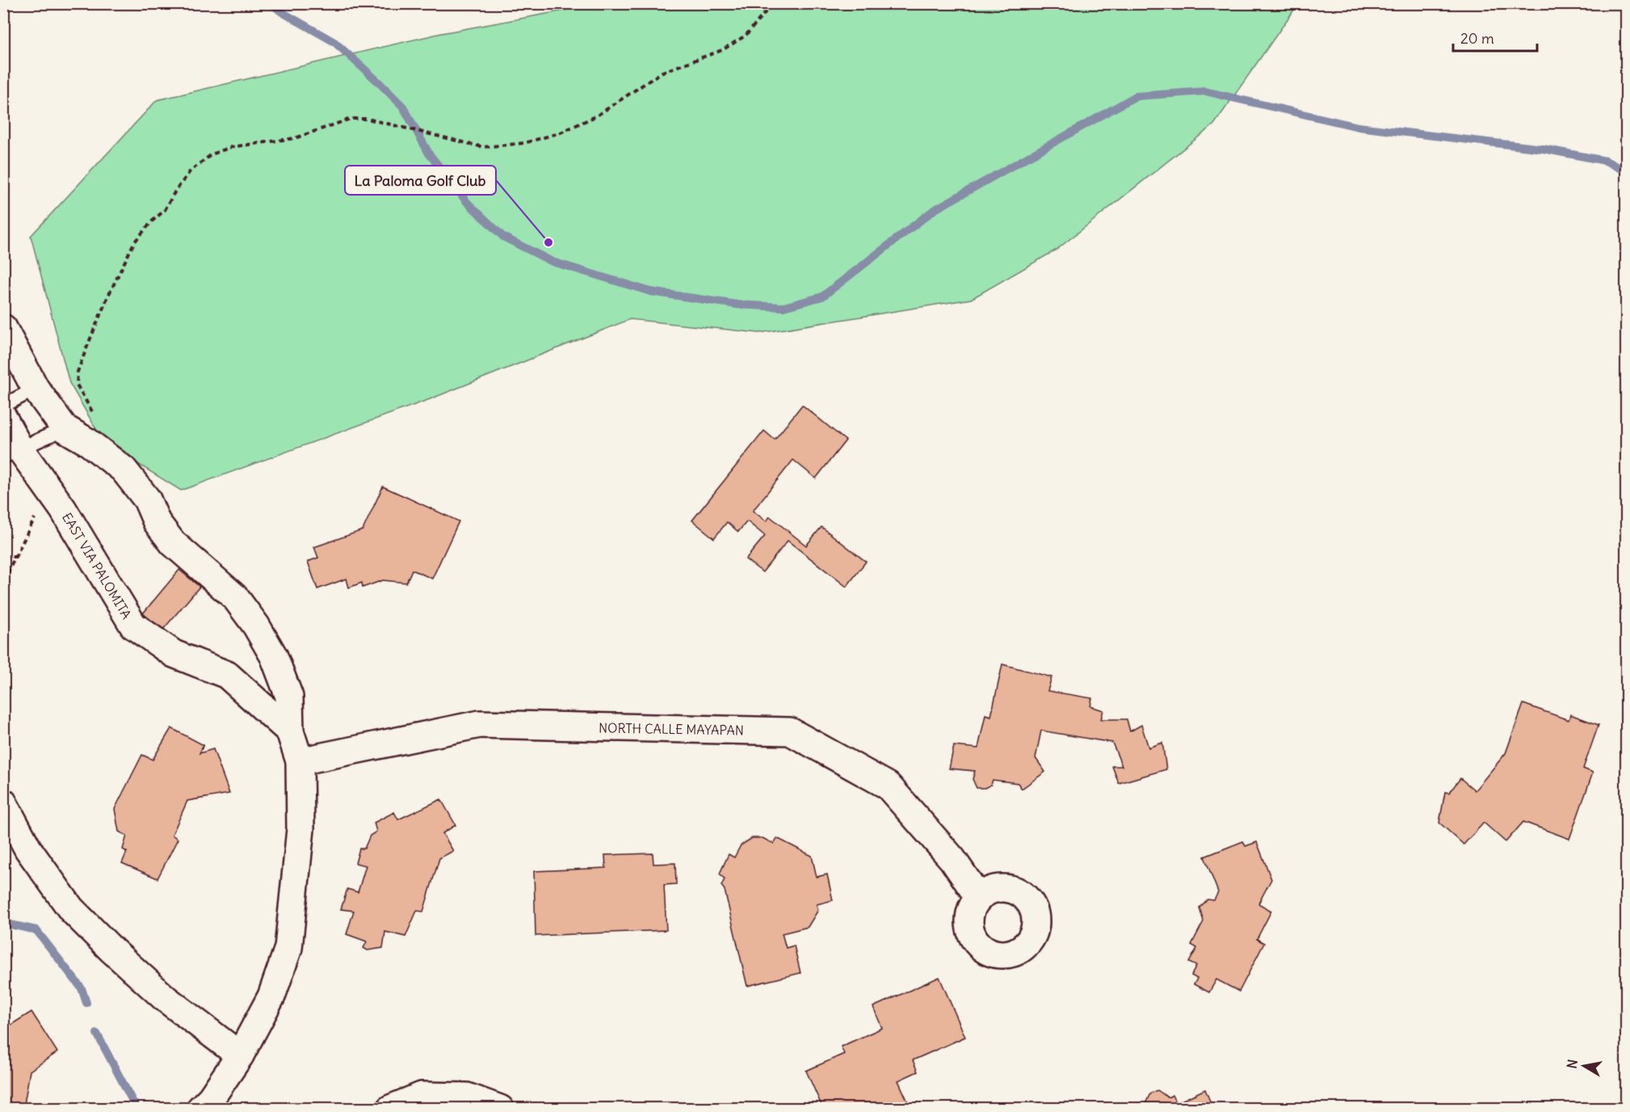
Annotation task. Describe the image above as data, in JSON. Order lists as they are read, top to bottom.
{
  "streets": {
    "street": ["EAST VIA PALOMITA", "NORTH CALLE MAYAPAN"]
  },
  "places": ["La Paloma Golf Club"],
  "scale_bar": "20 m",
  "north": "left"
}
